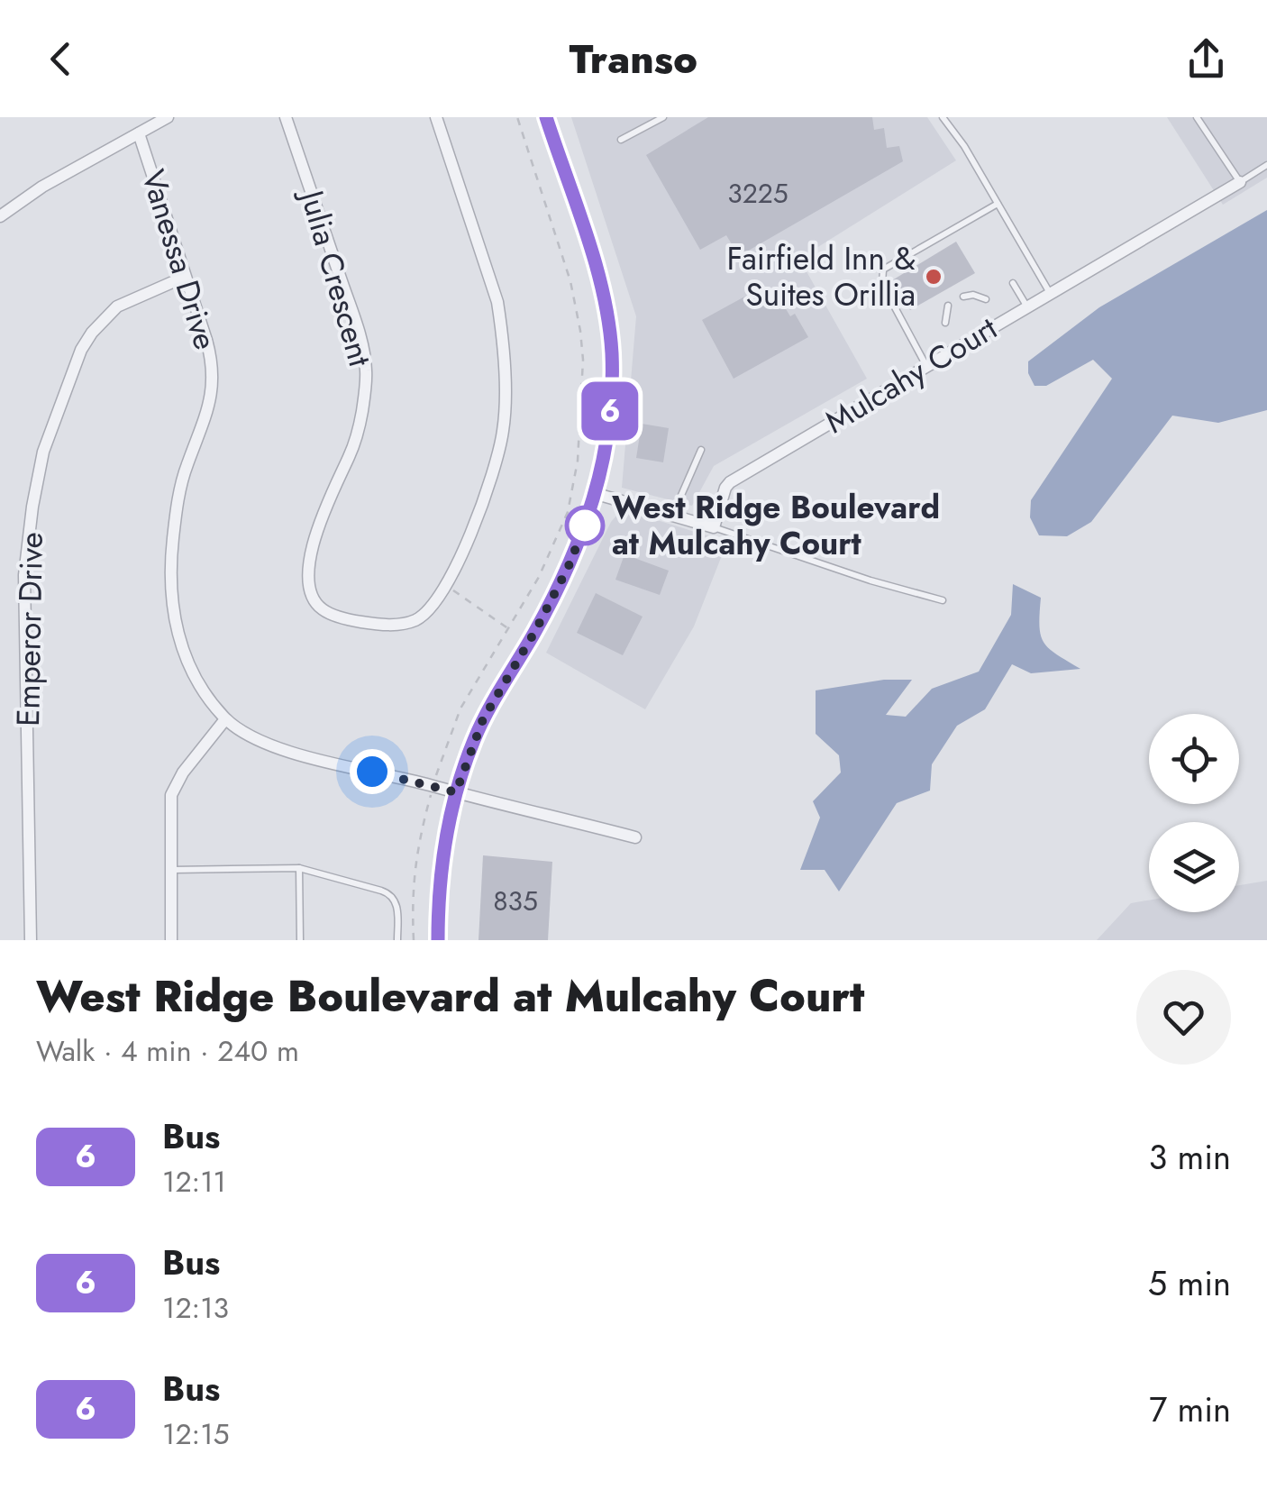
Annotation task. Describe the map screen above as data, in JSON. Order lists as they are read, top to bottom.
{
  "streets": {
    "street": [
      "Vanessa Drive",
      "Julia Crescent",
      "Mulcahy Court",
      "Emperor Drive"
    ]
  },
  "crossings": [
    ["Vanessa Drive", "Emperor Drive"]
  ],
  "places": ["Fairfield Inn & Suites Orillia", "West Ridge Boulevard at Mulcahy Court"],
  "lines": ["bus line 6"],
  "house_numbers": ["3225", "835"],
  "page": {
    "header": "Transo",
    "on_map": "6",
    "heading": ["West Ridge Boulevard at Mulcahy Court", "Walk · 4 min · 240 m"],
    "list": [
      {
        "mark": "6",
        "name": "Bus",
        "note": "12:11",
        "value": "3 min"
      },
      {
        "mark": "6",
        "name": "Bus",
        "note": "12:13",
        "value": "5 min"
      },
      {
        "mark": "6",
        "name": "Bus",
        "note": "12:15",
        "value": "7 min"
      }
    ]
  }
}
